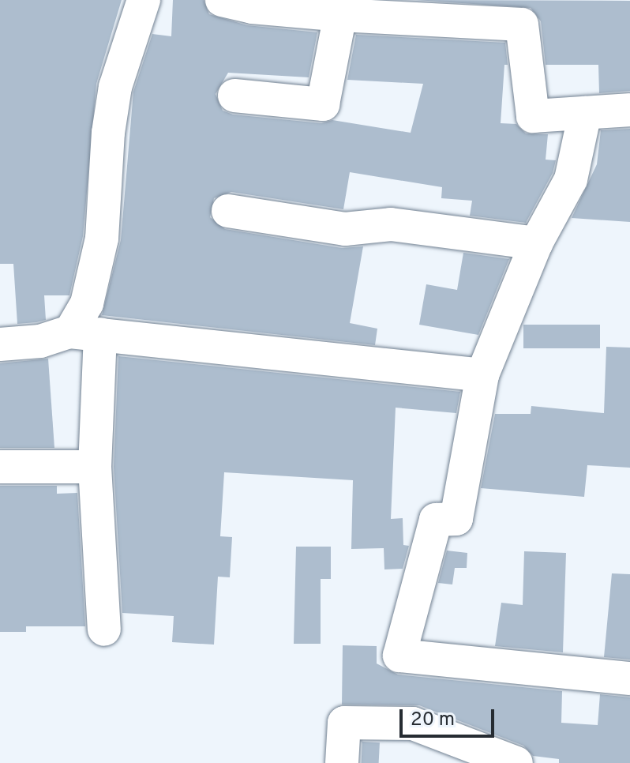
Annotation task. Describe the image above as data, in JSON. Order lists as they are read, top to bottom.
{
  "scale_bar": "20 m"
}
